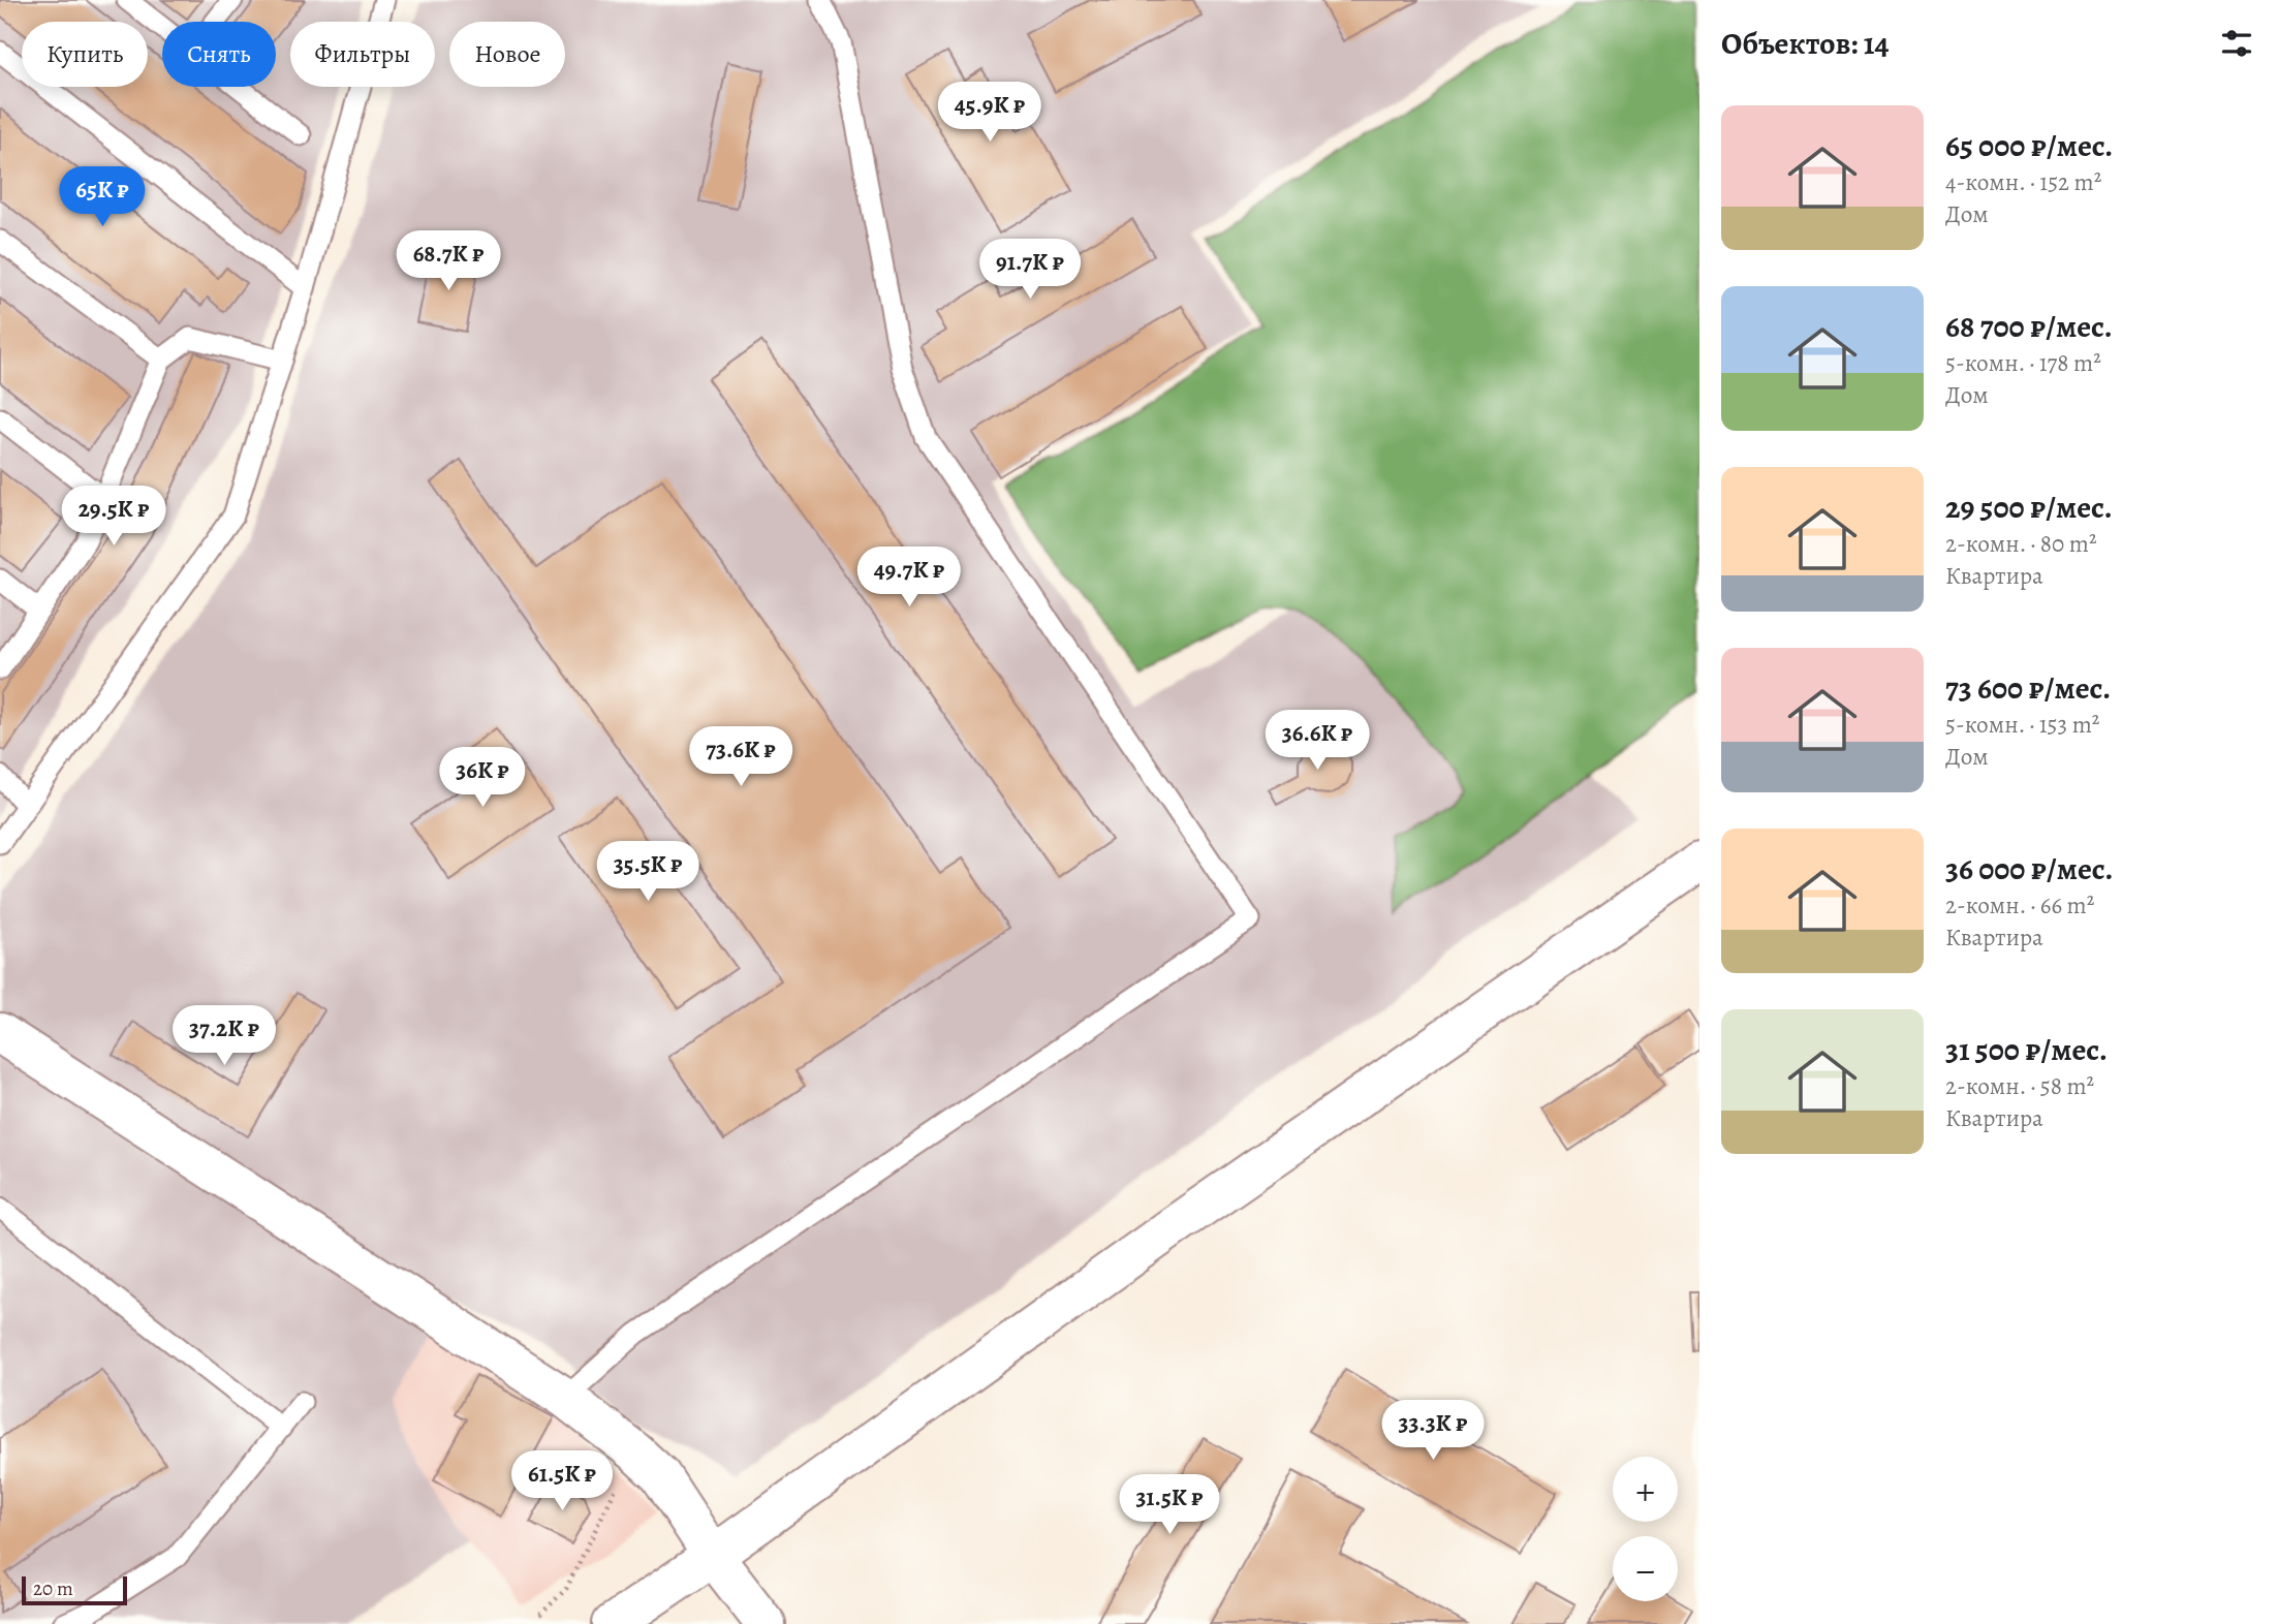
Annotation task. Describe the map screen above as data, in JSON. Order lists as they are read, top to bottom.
{
  "scale_bar": "20 m",
  "page": {
    "heading": "Объектов: 14",
    "chip": [
      "Купить",
      "Снять",
      "Фильтры",
      "Новое"
    ],
    "price": [
      "45.9K ₽",
      "65K ₽",
      "68.7K ₽",
      "91.7K ₽",
      "29.5K ₽",
      "49.7K ₽",
      "36.6K ₽",
      "73.6K ₽",
      "36K ₽",
      "35.5K ₽",
      "37.2K ₽",
      "33.3K ₽",
      "61.5K ₽",
      "31.5K ₽"
    ],
    "list": [
      {
        "name": "65 000 ₽/мес.",
        "note": "4-комн. · 152 m² · Дом"
      },
      {
        "name": "68 700 ₽/мес.",
        "note": "5-комн. · 178 m² · Дом"
      },
      {
        "name": "29 500 ₽/мес.",
        "note": "2-комн. · 80 m² · Квартира"
      },
      {
        "name": "73 600 ₽/мес.",
        "note": "5-комн. · 153 m² · Дом"
      },
      {
        "name": "36 000 ₽/мес.",
        "note": "2-комн. · 66 m² · Квартира"
      },
      {
        "name": "31 500 ₽/мес.",
        "note": "2-комн. · 58 m² · Квартира"
      }
    ],
    "map_buttons": ["+", "−"],
    "scale": "20 m"
  }
}
